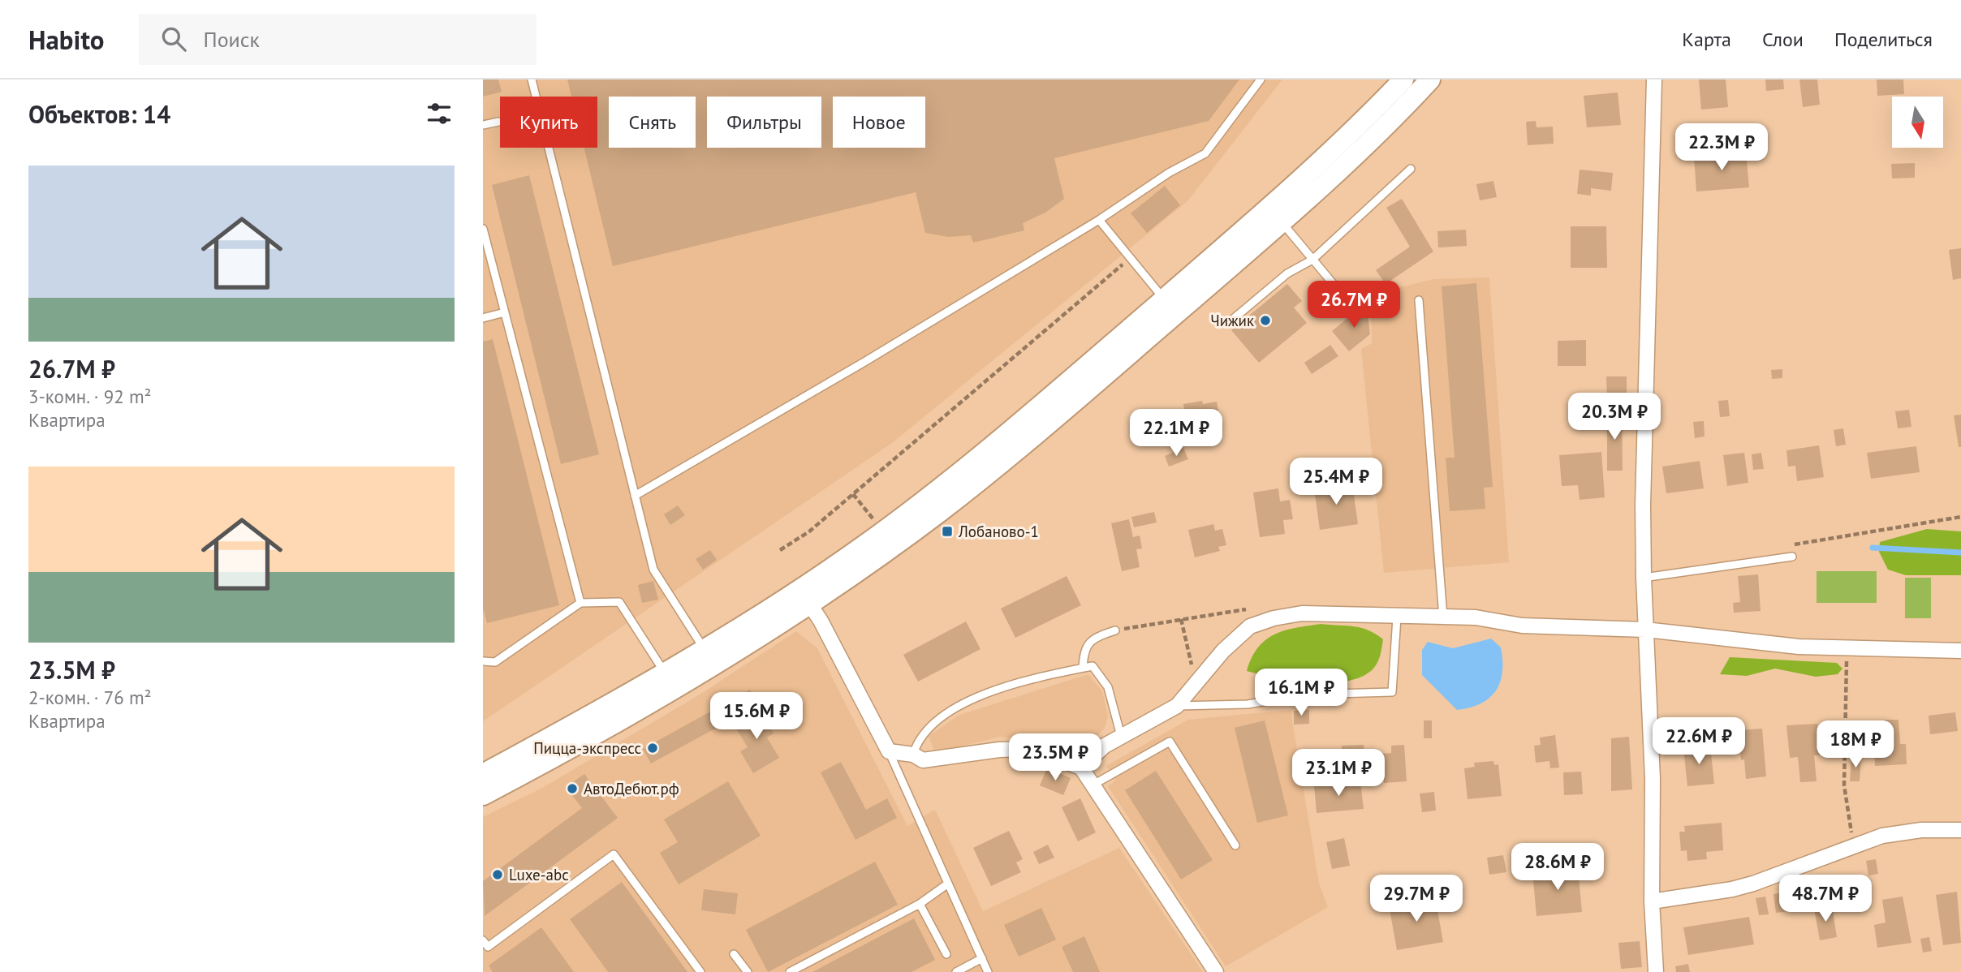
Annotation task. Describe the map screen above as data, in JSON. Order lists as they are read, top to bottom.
{
  "places": {
    "other": [
      "Чижик",
      "Пицца-экспресс",
      "АвтоДебют.рф",
      "Luxe-abc"
    ],
    "transit": ["Лобаново-1"]
  },
  "north": "bottom",
  "page": {
    "header": "Habito",
    "search": "Поиск",
    "nav": ["Карта", "Слои", "Поделиться"],
    "heading": "Объектов: 14",
    "chip": [
      "Купить",
      "Снять",
      "Фильтры",
      "Новое"
    ],
    "price": [
      "22.3M ₽",
      "26.7M ₽",
      "20.3M ₽",
      "22.1M ₽",
      "25.4M ₽",
      "16.1M ₽",
      "15.6M ₽",
      "22.6M ₽",
      "18M ₽",
      "23.5M ₽",
      "23.1M ₽",
      "28.6M ₽",
      "29.7M ₽",
      "48.7M ₽"
    ],
    "list": [
      {
        "name": "26.7M ₽",
        "note": "3-комн. · 92 m² · Квартира"
      },
      {
        "name": "23.5M ₽",
        "note": "2-комн. · 76 m² · Квартира"
      }
    ]
  }
}
